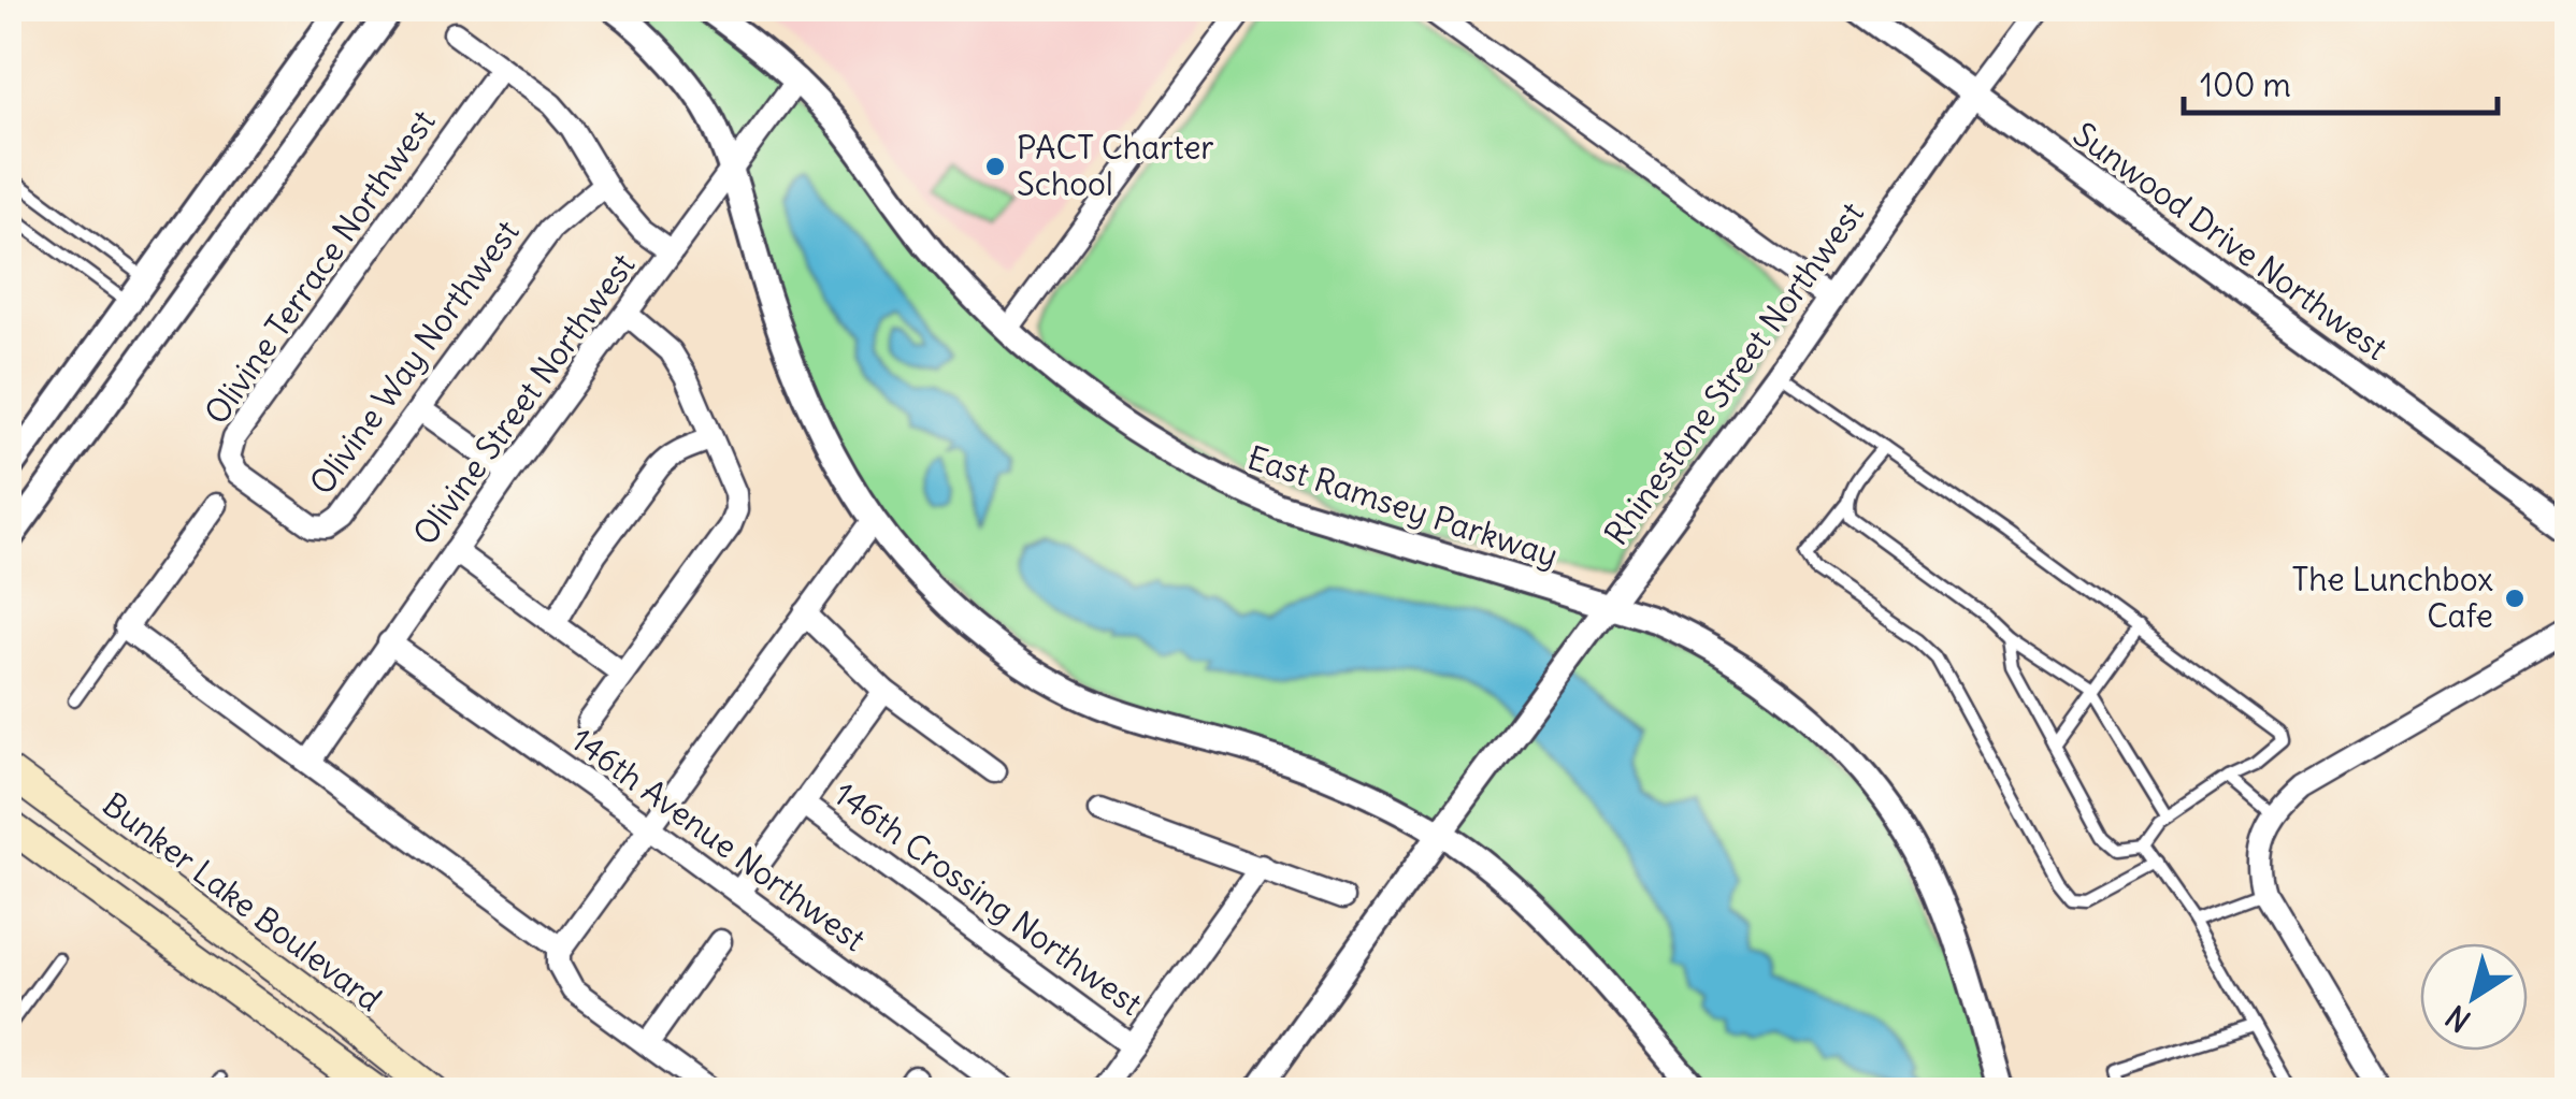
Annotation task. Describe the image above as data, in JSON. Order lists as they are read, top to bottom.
{
  "streets": {
    "main road": ["Bunker Lake Boulevard"],
    "street": [
      "Sunwood Drive Northwest",
      "Olivine Terrace Northwest",
      "Olivine Way Northwest",
      "Rhinestone Street Northwest",
      "Olivine Street Northwest",
      "East Ramsey Parkway",
      "146th Avenue Northwest",
      "146th Crossing Northwest"
    ]
  },
  "crossings": [
    ["Sunwood Drive Northwest", "Rhinestone Street Northwest"],
    ["Olivine Terrace Northwest", "Olivine Way Northwest"],
    ["Rhinestone Street Northwest", "East Ramsey Parkway"],
    ["Olivine Street Northwest", "East Ramsey Parkway"],
    ["Olivine Street Northwest", "146th Avenue Northwest"]
  ],
  "places": ["PACT Charter School", "The Lunchbox Cafe"],
  "scale_bar": "100 m",
  "north": "bottom left"
}
